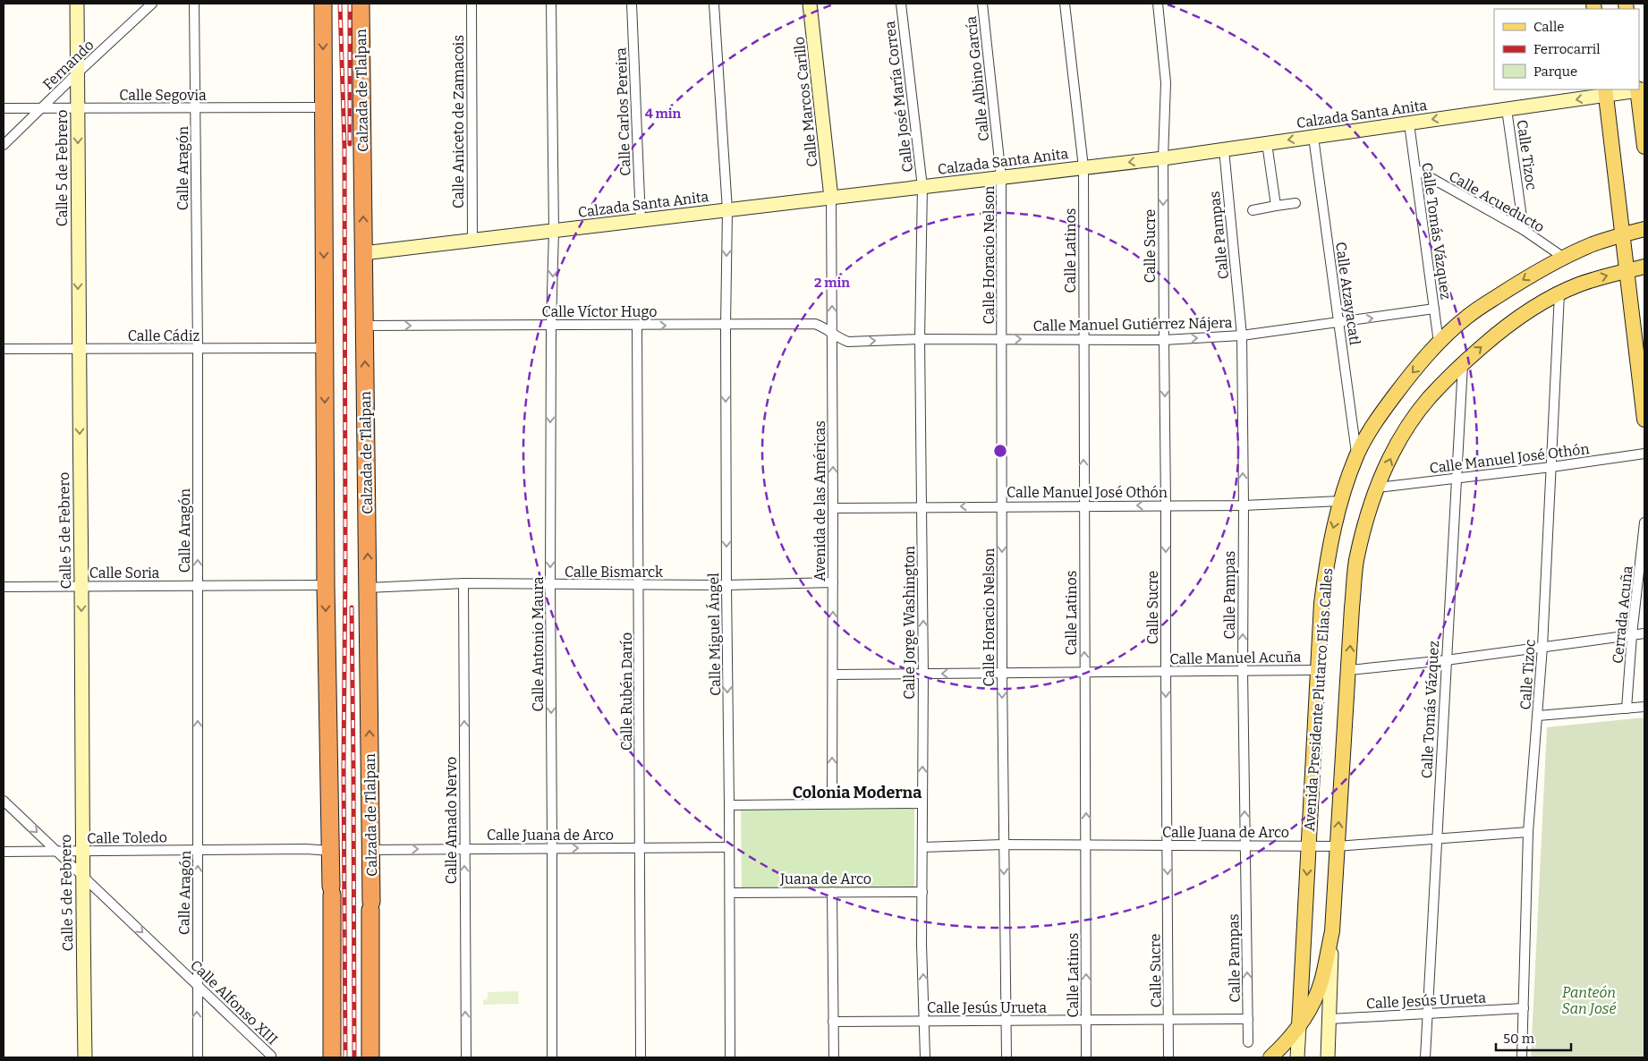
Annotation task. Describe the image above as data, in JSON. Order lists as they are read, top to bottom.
{
  "streets": {
    "highway": ["Calzada de Tlalpan"],
    "main road": ["Avenida Presidente Plutarco Elías Calles"],
    "street": [
      "Fernando",
      "Calle Albino García",
      "Calle Segovia",
      "Calle José María Correa",
      "Calle Marcos Carillo",
      "Calle Carlos Pereira",
      "Calzada Santa Anita",
      "Calle Aniceto de Zamacois",
      "Calle Tizoc",
      "Calle 5 de Febrero",
      "Calle Aragón",
      "Calle Acueducto",
      "Calle Tomás Vázquez",
      "Calle Pampas",
      "Calle Sucre",
      "Calle Latinos",
      "Calle Horacio Nelson",
      "Calle Atzayacatl",
      "Calle Víctor Hugo",
      "Calle Manuel Gutiérrez Nájera",
      "Calle Cádiz",
      "Calle Manuel José Othón",
      "Avenida de las Américas",
      "Calle Bismarck",
      "Calle Soria",
      "Cerrada Acuña",
      "Calle Jorge Washington",
      "Calle Miguel Ángel",
      "Calle Antonio Maura",
      "Calle Manuel Acuña",
      "Calle Rubén Darío",
      "Calle Amado Nervo",
      "Calle Juana de Arco",
      "Calle Toledo",
      "Juana de Arco",
      "Calle Jesús Urueta",
      "Calle Alfonso XIII"
    ]
  },
  "crossings": [
    ["Fernando", "Calle Segovia"],
    ["Fernando", "Calle 5 de Febrero"],
    ["Calle Albino García", "Calzada Santa Anita"],
    ["Calle Albino García", "Calle Horacio Nelson"],
    ["Calzada de Tlalpan", "Calzada Santa Anita"],
    ["Calzada de Tlalpan", "Calle Víctor Hugo"],
    ["Calzada de Tlalpan", "Calle Bismarck"],
    ["Calzada de Tlalpan", "Calle Juana de Arco"],
    ["Calle Segovia", "Calle 5 de Febrero"],
    ["Calle Segovia", "Calle Aragón"],
    ["Calle José María Correa", "Calzada Santa Anita"],
    ["Calle José María Correa", "Calle Jorge Washington"],
    ["Calle Marcos Carillo", "Calzada Santa Anita"],
    ["Calle Marcos Carillo", "Avenida de las Américas"],
    ["Calle Carlos Pereira", "Calzada Santa Anita"],
    ["Calzada Santa Anita", "Calle Aniceto de Zamacois"],
    ["Calzada Santa Anita", "Calle Tizoc"],
    ["Calzada Santa Anita", "Calle Tomás Vázquez"],
    ["Calzada Santa Anita", "Calle Pampas"],
    ["Calzada Santa Anita", "Calle Sucre"],
    ["Calzada Santa Anita", "Calle Latinos"],
    ["Calzada Santa Anita", "Calle Horacio Nelson"],
    ["Calzada Santa Anita", "Calle Atzayacatl"],
    ["Calzada Santa Anita", "Avenida de las Américas"],
    ["Calzada Santa Anita", "Calle Jorge Washington"],
    ["Calzada Santa Anita", "Calle Miguel Ángel"],
    ["Calzada Santa Anita", "Calle Antonio Maura"],
    ["Calle Tizoc", "Calle Acueducto"],
    ["Calle Tizoc", "Calle Manuel José Othón"],
    ["Calle Tizoc", "Avenida Presidente Plutarco Elías Calles"],
    ["Calle Tizoc", "Calle Juana de Arco"],
    ["Calle Tizoc", "Calle Jesús Urueta"],
    ["Calle 5 de Febrero", "Calle Cádiz"],
    ["Calle 5 de Febrero", "Calle Soria"],
    ["Calle 5 de Febrero", "Calle Toledo"],
    ["Calle 5 de Febrero", "Calle Alfonso XIII"],
    ["Calle Aragón", "Calle Cádiz"],
    ["Calle Aragón", "Calle Soria"],
    ["Calle Aragón", "Calle Toledo"],
    ["Calle Aragón", "Calle Alfonso XIII"],
    ["Calle Acueducto", "Calle Tomás Vázquez"],
    ["Calle Acueducto", "Avenida Presidente Plutarco Elías Calles"],
    ["Calle Tomás Vázquez", "Calle Manuel Gutiérrez Nájera"],
    ["Calle Tomás Vázquez", "Calle Manuel José Othón"],
    ["Calle Tomás Vázquez", "Avenida Presidente Plutarco Elías Calles"],
    ["Calle Tomás Vázquez", "Calle Juana de Arco"],
    ["Calle Tomás Vázquez", "Calle Jesús Urueta"],
    ["Calle Pampas", "Calle Manuel Gutiérrez Nájera"],
    ["Calle Pampas", "Calle Manuel José Othón"],
    ["Calle Pampas", "Calle Manuel Acuña"],
    ["Calle Pampas", "Calle Juana de Arco"],
    ["Calle Pampas", "Calle Jesús Urueta"],
    ["Calle Sucre", "Calle Manuel Gutiérrez Nájera"],
    ["Calle Sucre", "Calle Manuel José Othón"],
    ["Calle Sucre", "Calle Manuel Acuña"],
    ["Calle Sucre", "Calle Juana de Arco"],
    ["Calle Sucre", "Calle Jesús Urueta"],
    ["Calle Latinos", "Calle Manuel Gutiérrez Nájera"],
    ["Calle Latinos", "Calle Manuel José Othón"],
    ["Calle Latinos", "Calle Manuel Acuña"],
    ["Calle Latinos", "Calle Juana de Arco"],
    ["Calle Latinos", "Calle Jesús Urueta"],
    ["Calle Horacio Nelson", "Calle Manuel Gutiérrez Nájera"],
    ["Calle Horacio Nelson", "Calle Manuel José Othón"],
    ["Calle Horacio Nelson", "Calle Manuel Acuña"],
    ["Calle Horacio Nelson", "Calle Juana de Arco"],
    ["Calle Horacio Nelson", "Calle Jesús Urueta"],
    ["Calle Atzayacatl", "Calle Manuel Gutiérrez Nájera"],
    ["Calle Atzayacatl", "Avenida Presidente Plutarco Elías Calles"],
    ["Calle Víctor Hugo", "Calle Manuel Gutiérrez Nájera"],
    ["Calle Víctor Hugo", "Avenida de las Américas"],
    ["Calle Víctor Hugo", "Calle Miguel Ángel"],
    ["Calle Víctor Hugo", "Calle Antonio Maura"],
    ["Calle Víctor Hugo", "Calle Rubén Darío"],
    ["Calle Manuel Gutiérrez Nájera", "Avenida de las Américas"],
    ["Calle Manuel Gutiérrez Nájera", "Calle Jorge Washington"],
    ["Calle Manuel José Othón", "Avenida de las Américas"],
    ["Calle Manuel José Othón", "Calle Jorge Washington"],
    ["Calle Manuel José Othón", "Avenida Presidente Plutarco Elías Calles"],
    ["Avenida de las Américas", "Calle Bismarck"],
    ["Avenida de las Américas", "Calle Manuel Acuña"],
    ["Calle Bismarck", "Calle Miguel Ángel"],
    ["Calle Bismarck", "Calle Antonio Maura"],
    ["Calle Bismarck", "Calle Rubén Darío"],
    ["Calle Bismarck", "Calle Amado Nervo"],
    ["Calle Jorge Washington", "Calle Manuel Acuña"],
    ["Calle Jorge Washington", "Calle Juana de Arco"],
    ["Calle Jorge Washington", "Juana de Arco"],
    ["Calle Jorge Washington", "Calle Jesús Urueta"],
    ["Calle Miguel Ángel", "Calle Juana de Arco"],
    ["Calle Miguel Ángel", "Juana de Arco"],
    ["Calle Antonio Maura", "Calle Juana de Arco"],
    ["Calle Manuel Acuña", "Avenida Presidente Plutarco Elías Calles"],
    ["Calle Rubén Darío", "Calle Juana de Arco"],
    ["Avenida Presidente Plutarco Elías Calles", "Calle Juana de Arco"],
    ["Avenida Presidente Plutarco Elías Calles", "Calle Jesús Urueta"],
    ["Calle Amado Nervo", "Calle Juana de Arco"],
    ["Calle Toledo", "Calle Alfonso XIII"]
  ],
  "one_way": [
    "Calle 5 de Febrero",
    "Calle Aragón",
    "Calle Pampas",
    "Calle Sucre",
    "Calle Latinos",
    "Calle Horacio Nelson",
    "Calle Víctor Hugo",
    "Calle Manuel Gutiérrez Nájera",
    "Avenida de las Américas",
    "Calle Jorge Washington",
    "Calle Miguel Ángel",
    "Calle Antonio Maura",
    "Calle Amado Nervo",
    "Calle Alfonso XIII"
  ],
  "districts": ["Colonia Moderna"],
  "parks": ["Panteón San José"],
  "legend": ["Calle", "Ferrocarril", "Parque"],
  "scale_bar": "50 m",
  "rings": ["4 min", "2 min"]
}
